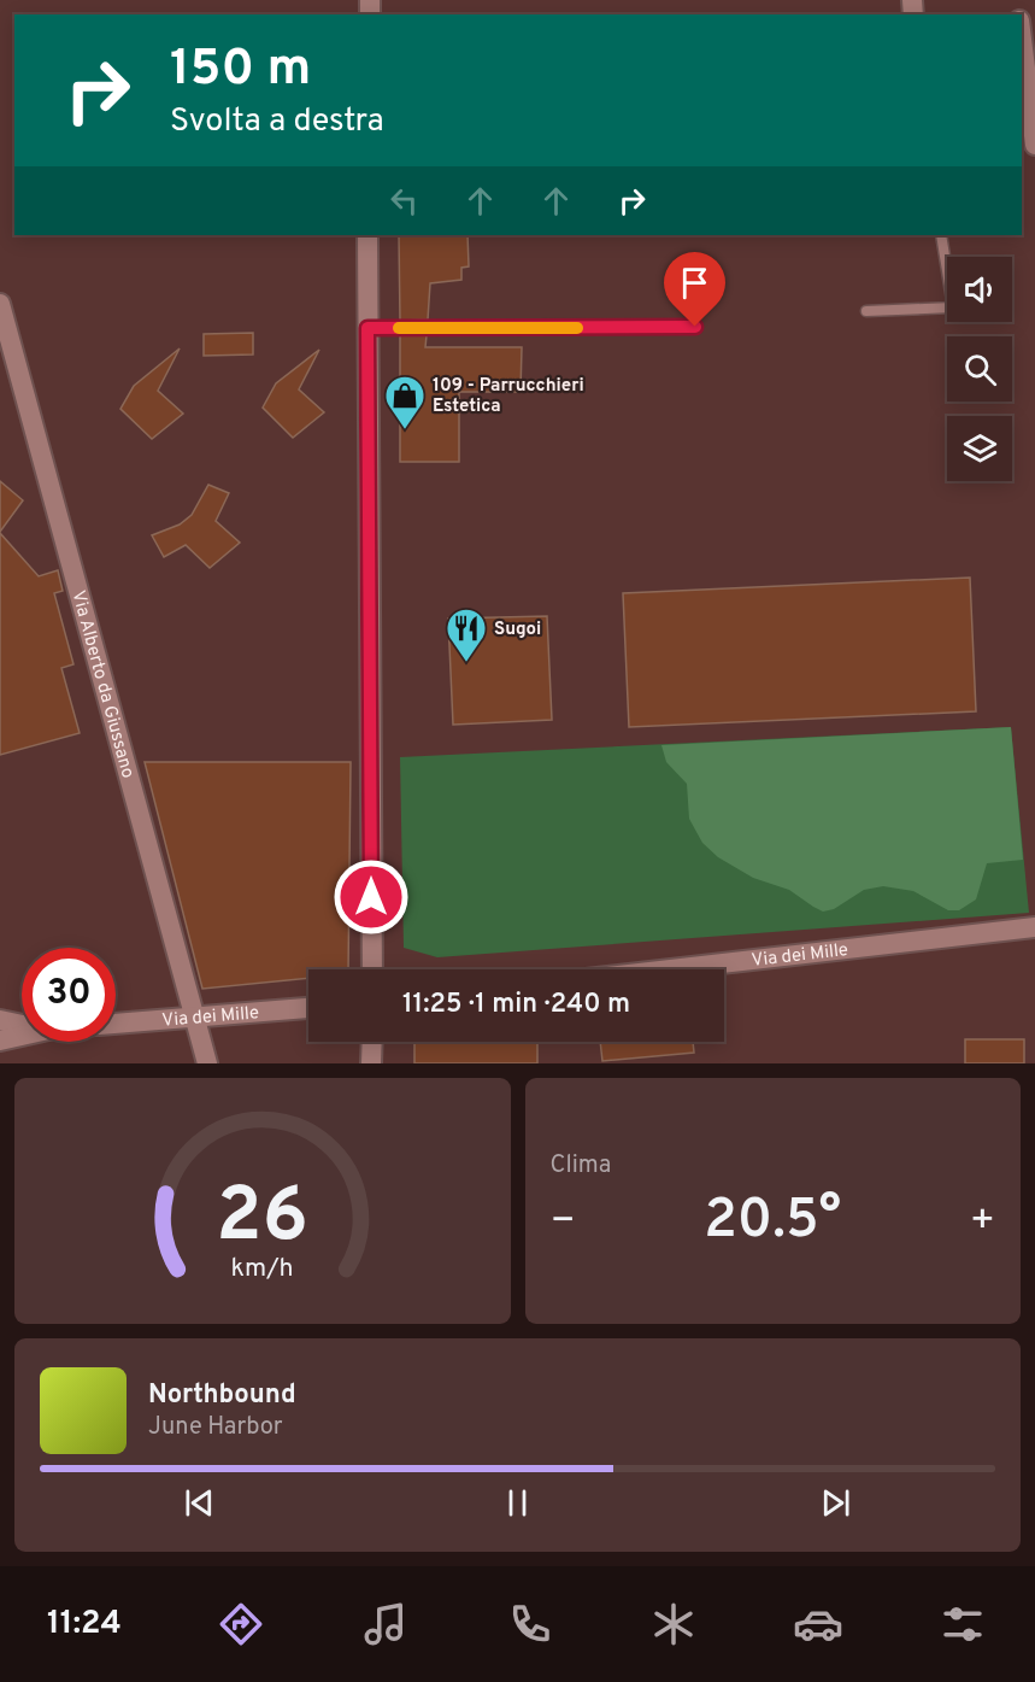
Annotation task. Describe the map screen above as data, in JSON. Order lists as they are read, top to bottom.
{
  "streets": {
    "street": ["Via Alberto da Giussano", "Via dei Mille"]
  },
  "crossings": [
    ["Via Alberto da Giussano", "Via dei Mille"]
  ],
  "places": {
    "shop": ["109 - Parrucchieri Estetica"],
    "restaurant": ["Sugoi"]
  },
  "page": {
    "turn": ["150 m", "Svolta a destra"],
    "limit": "30",
    "trip": "11:25 · 1 min · 240 m",
    "tile": "Clima",
    "heat": ["−", "20.5°", "+"],
    "song": ["Northbound", "June Harbor"],
    "tabs": "11:24",
    "gauge": ["26", "km/h"]
  }
}
